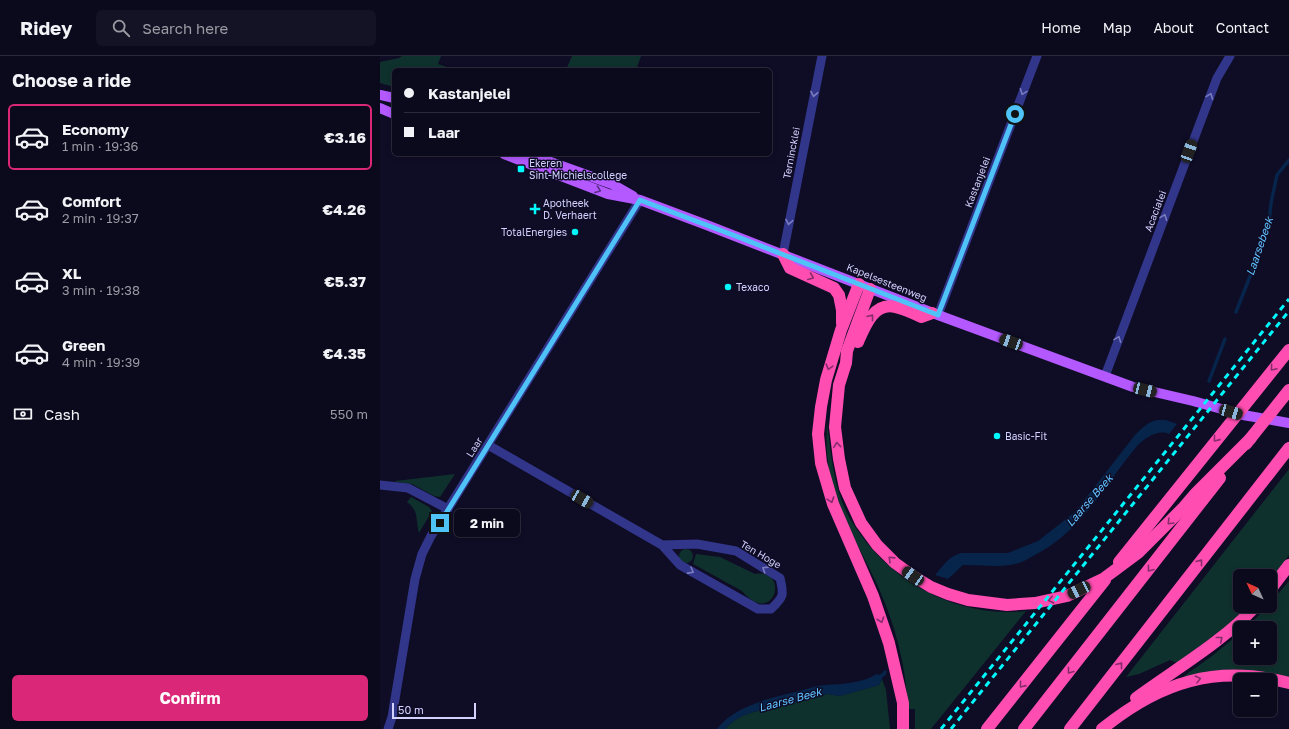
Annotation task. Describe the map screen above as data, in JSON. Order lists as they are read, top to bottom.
{
  "streets": {
    "main road": ["Kapelsesteenweg"],
    "street": [
      "Ternincklei",
      "Kastanjelei",
      "Acacialei",
      "Laar",
      "Ten Hoge"
    ]
  },
  "crossings": [
    ["Ternincklei", "Kapelsesteenweg"],
    ["Kastanjelei", "Kapelsesteenweg"],
    ["Acacialei", "Kapelsesteenweg"],
    ["Kapelsesteenweg", "Laar"],
    ["Laar", "Ten Hoge"]
  ],
  "one_way": ["Ternincklei", "Kastanjelei", "Acacialei"],
  "water": ["Laarsebeek", "Laarse Beek"],
  "places": {
    "transit": ["Ekeren Sint-Michielscollege"],
    "health": ["Apotheek D. Verhaert"],
    "other": ["TotalEnergies", "Texaco", "Basic-Fit"]
  },
  "scale_bar": "50 m",
  "north": "top left",
  "page": {
    "header": "Ridey",
    "search": "Search here",
    "nav": [
      "Home",
      "Map",
      "About",
      "Contact"
    ],
    "heading": "Choose a ride",
    "banner": ["Kastanjelei", "Laar"],
    "list": [
      {
        "name": "Economy",
        "note": "1 min · 19:36",
        "value": "€3.16"
      },
      {
        "name": "Comfort",
        "note": "2 min · 19:37",
        "value": "€4.26"
      },
      {
        "name": "XL",
        "note": "3 min · 19:38",
        "value": "€5.37"
      },
      {
        "name": "Green",
        "note": "4 min · 19:39",
        "value": "€4.35"
      }
    ],
    "pay": ["Cash", "550 m"],
    "bubble": "2 min",
    "map_buttons": ["+", "−"],
    "buttons": "Confirm",
    "scale": "50 m"
  }
}
